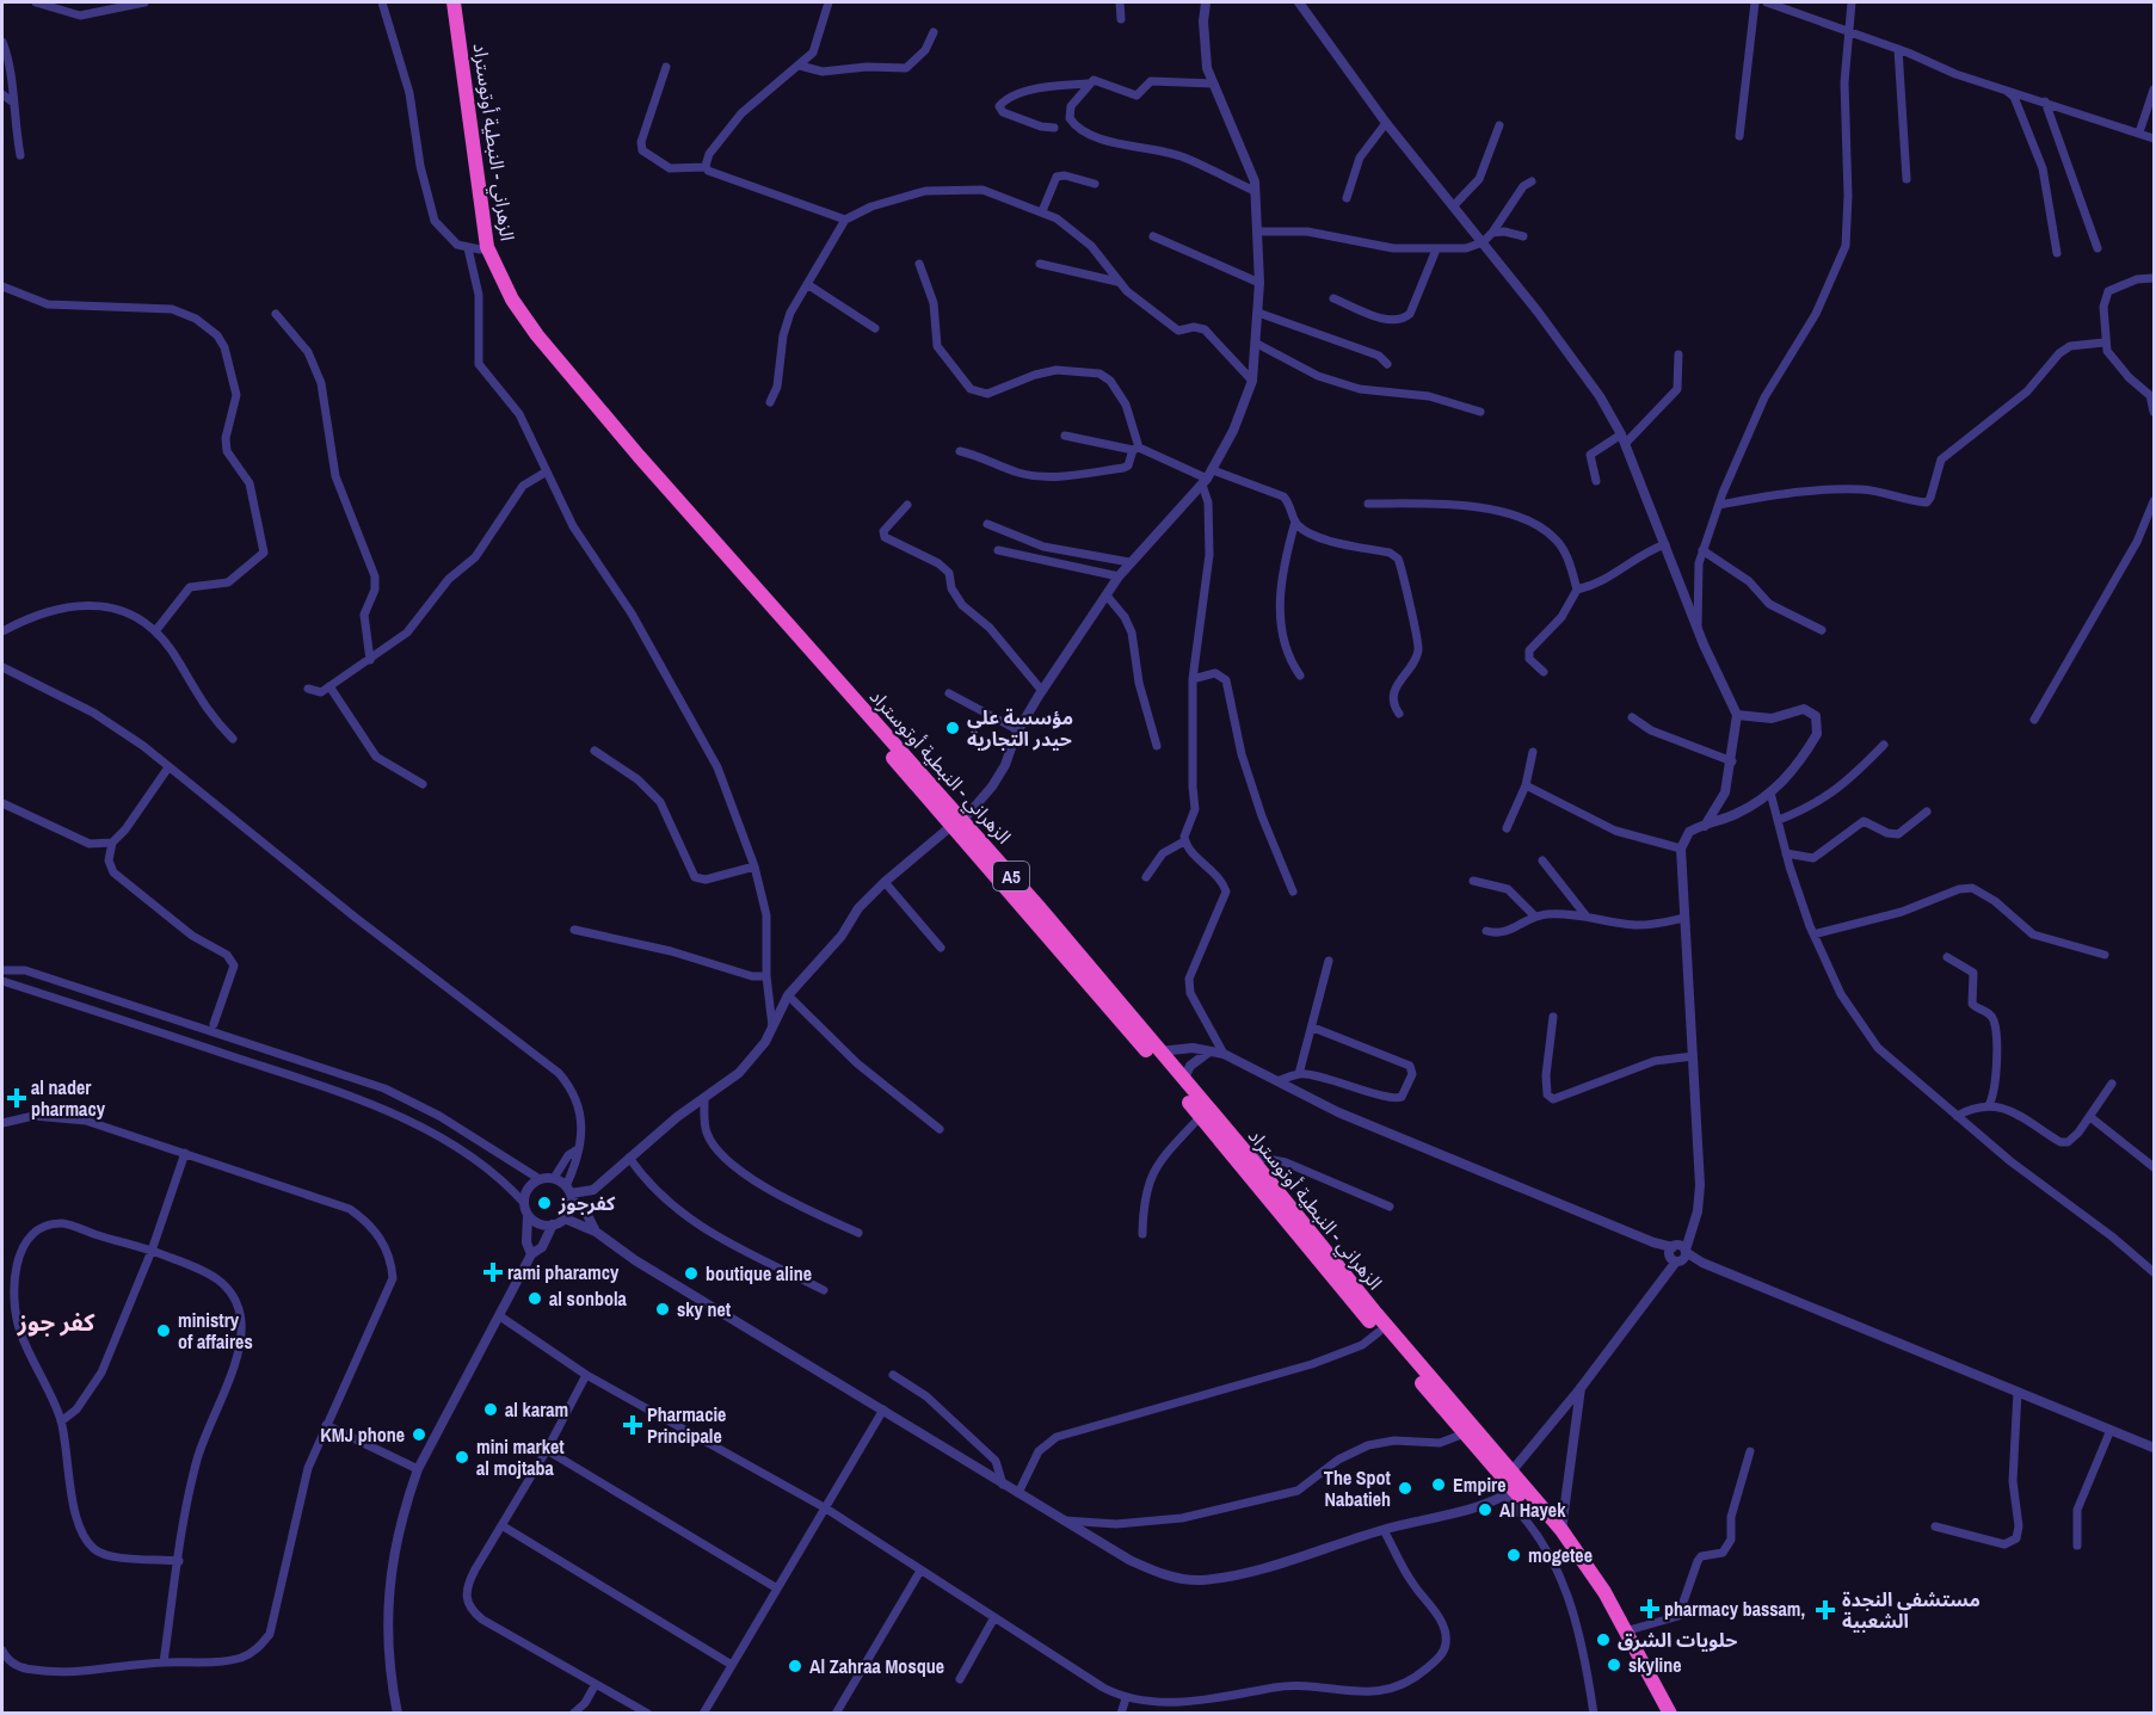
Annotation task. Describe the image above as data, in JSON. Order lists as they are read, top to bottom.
{
  "streets": {
    "highway": ["الزهراني - النبطية أوتوستراد", "A5"]
  },
  "districts": ["كفر جوز"],
  "places": {
    "other": [
      "مؤسسة علي حيدر التجاريه",
      "كفرجوز",
      "boutique aline",
      "al sonbola",
      "sky net",
      "ministry of affaires",
      "al karam",
      "KMJ phone",
      "mini market al mojtaba",
      "Empire",
      "The Spot Nabatieh",
      "Al Hayek",
      "mogetee",
      "حلويات الشرق",
      "skyline",
      "Al Zahraa Mosque"
    ],
    "health": [
      "al nader pharmacy",
      "rami pharamcy",
      "Pharmacie Principale",
      "pharmacy bassam,",
      "مستشفى النجدة الشعبية"
    ]
  }
}
